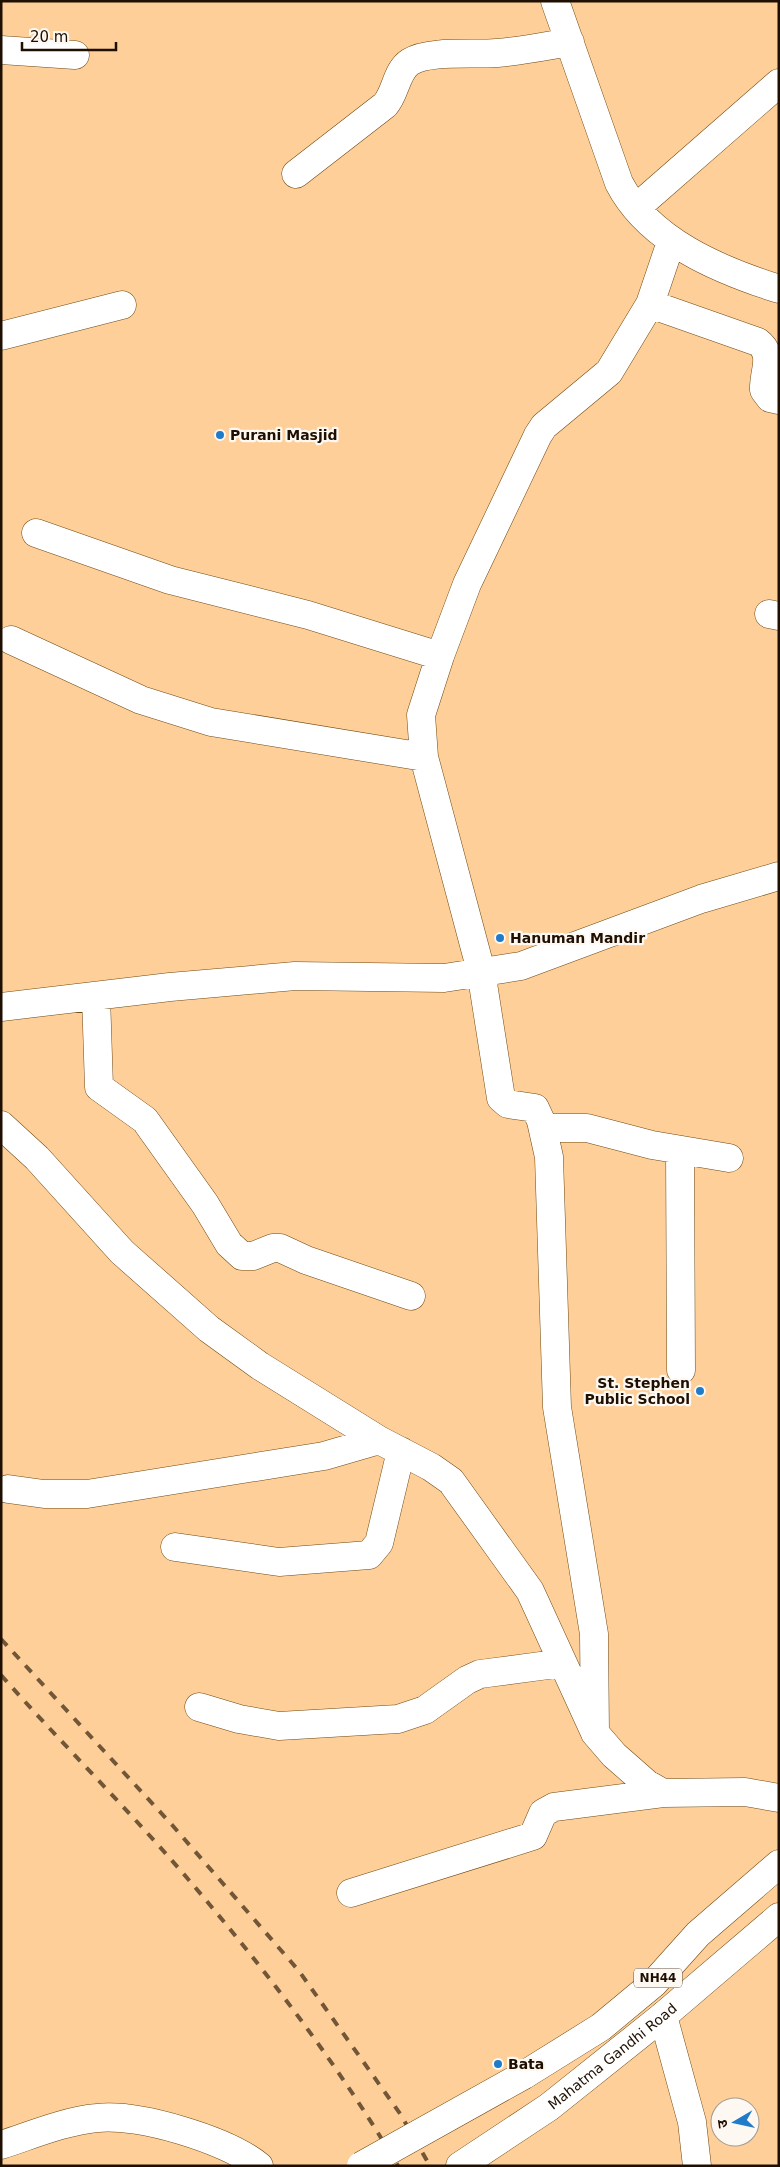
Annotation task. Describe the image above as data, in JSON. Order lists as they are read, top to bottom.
{
  "streets": {
    "main road": ["NH44", "Mahatma Gandhi Road"]
  },
  "places": [
    "Purani Masjid",
    "Hanuman Mandir",
    "St. Stephen Public School",
    "Bata"
  ],
  "scale_bar": "20 m",
  "north": "left"
}
